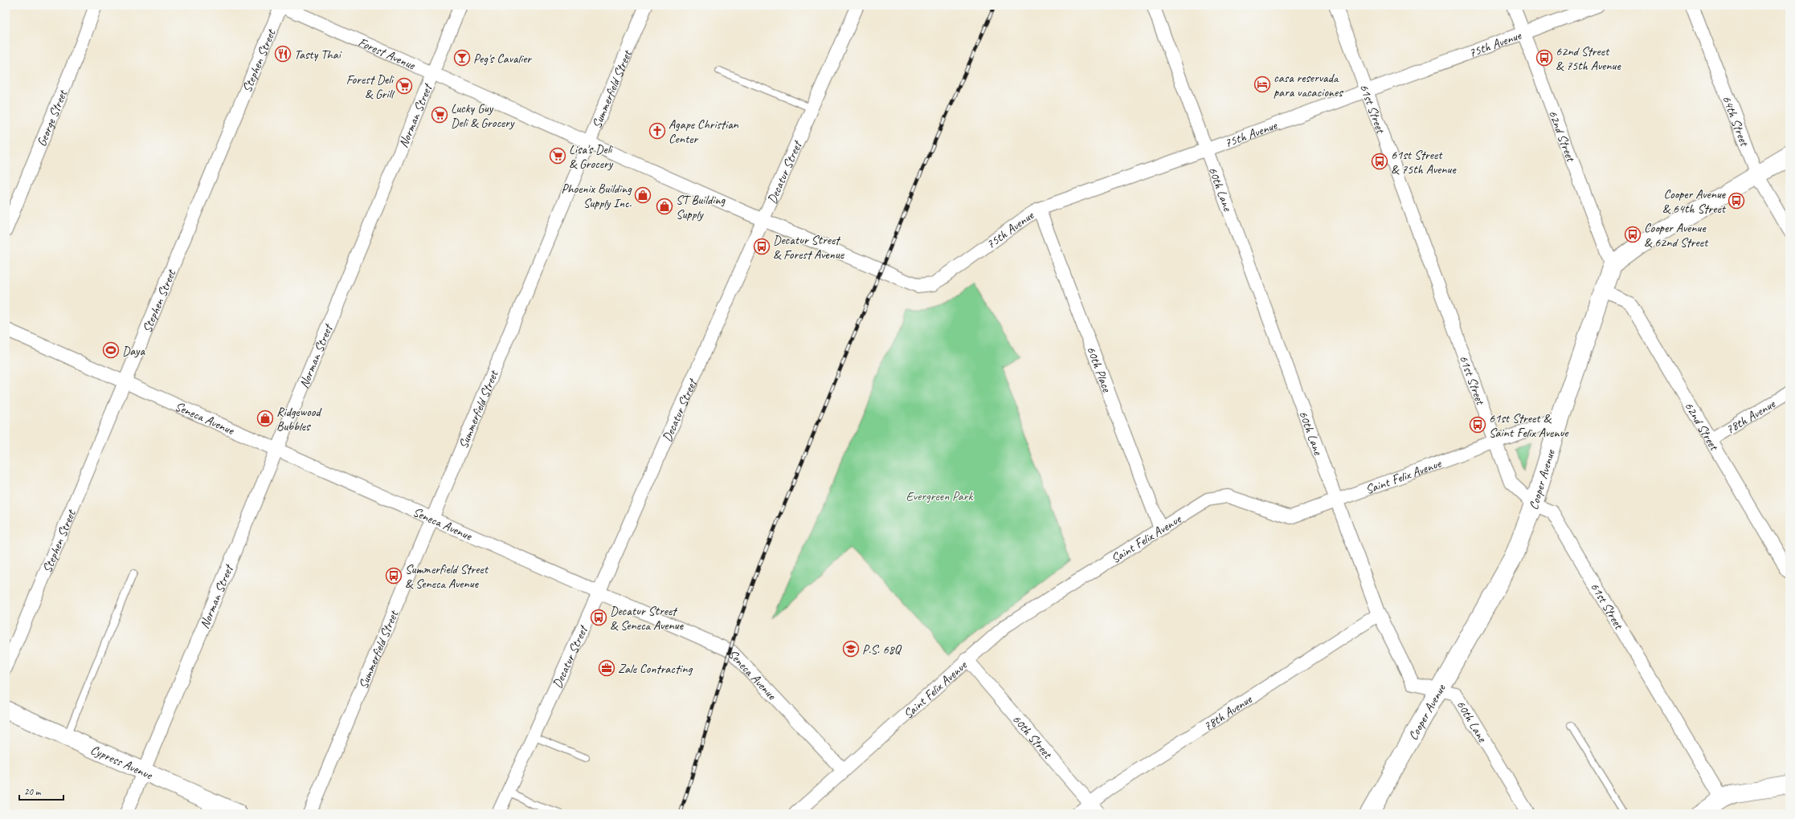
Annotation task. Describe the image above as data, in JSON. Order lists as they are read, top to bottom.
{
  "streets": {
    "main road": ["Cooper Avenue", "Cypress Avenue"],
    "street": [
      "75th Avenue",
      "Forest Avenue",
      "Stephen Street",
      "Summerfield Street",
      "61st Street",
      "Norman Street",
      "George Street",
      "64th Street",
      "62nd Street",
      "Decatur Street",
      "60th Lane",
      "60th Place",
      "78th Avenue",
      "Seneca Avenue",
      "Saint Felix Avenue",
      "60th Street"
    ]
  },
  "crossings": [
    ["75th Avenue", "Forest Avenue"],
    ["75th Avenue", "61st Street"],
    ["75th Avenue", "62nd Street"],
    ["75th Avenue", "60th Lane"],
    ["75th Avenue", "60th Place"],
    ["Forest Avenue", "Stephen Street"],
    ["Forest Avenue", "Summerfield Street"],
    ["Forest Avenue", "Norman Street"],
    ["Forest Avenue", "Decatur Street"],
    ["Stephen Street", "Seneca Avenue"],
    ["Summerfield Street", "Seneca Avenue"],
    ["61st Street", "Saint Felix Avenue"],
    ["61st Street", "Cooper Avenue"],
    ["Norman Street", "Seneca Avenue"],
    ["Norman Street", "Cypress Avenue"],
    ["62nd Street", "78th Avenue"],
    ["62nd Street", "Cooper Avenue"],
    ["Decatur Street", "Seneca Avenue"],
    ["60th Lane", "78th Avenue"],
    ["60th Lane", "Saint Felix Avenue"],
    ["60th Lane", "Cooper Avenue"],
    ["60th Place", "Saint Felix Avenue"],
    ["78th Avenue", "60th Street"],
    ["Seneca Avenue", "Saint Felix Avenue"],
    ["Saint Felix Avenue", "Cooper Avenue"],
    ["Saint Felix Avenue", "60th Street"]
  ],
  "parks": ["Evergreen Park"],
  "places": {
    "restaurant": ["Tasty Thai"],
    "bar": ["Peg's Cavalier"],
    "bus stop": [
      "62nd Street & 75th Avenue",
      "61st Street & 75th Avenue",
      "Cooper Avenue & 64th Street",
      "Cooper Avenue & 62nd Street",
      "Decatur Street & Forest Avenue",
      "61st Street & Saint Felix Avenue",
      "Summerfield Street & Seneca Avenue",
      "Decatur Street & Seneca Avenue"
    ],
    "hotel": ["casa reservada para vacaciones"],
    "supermarket": ["Forest Deli & Grill", "Lucky Guy Deli & Grocery", "Lisa's Deli & Grocery"],
    "church": ["Agape Christian Center"],
    "shop": ["Phoenix Building Supply Inc.", "ST Building Supply", "Ridgewood Bubbles"],
    "sports": ["Daya"],
    "school or university": ["P.S. 68Q"],
    "office": ["Zale Contracting"]
  },
  "scale_bar": "20 m"
}
